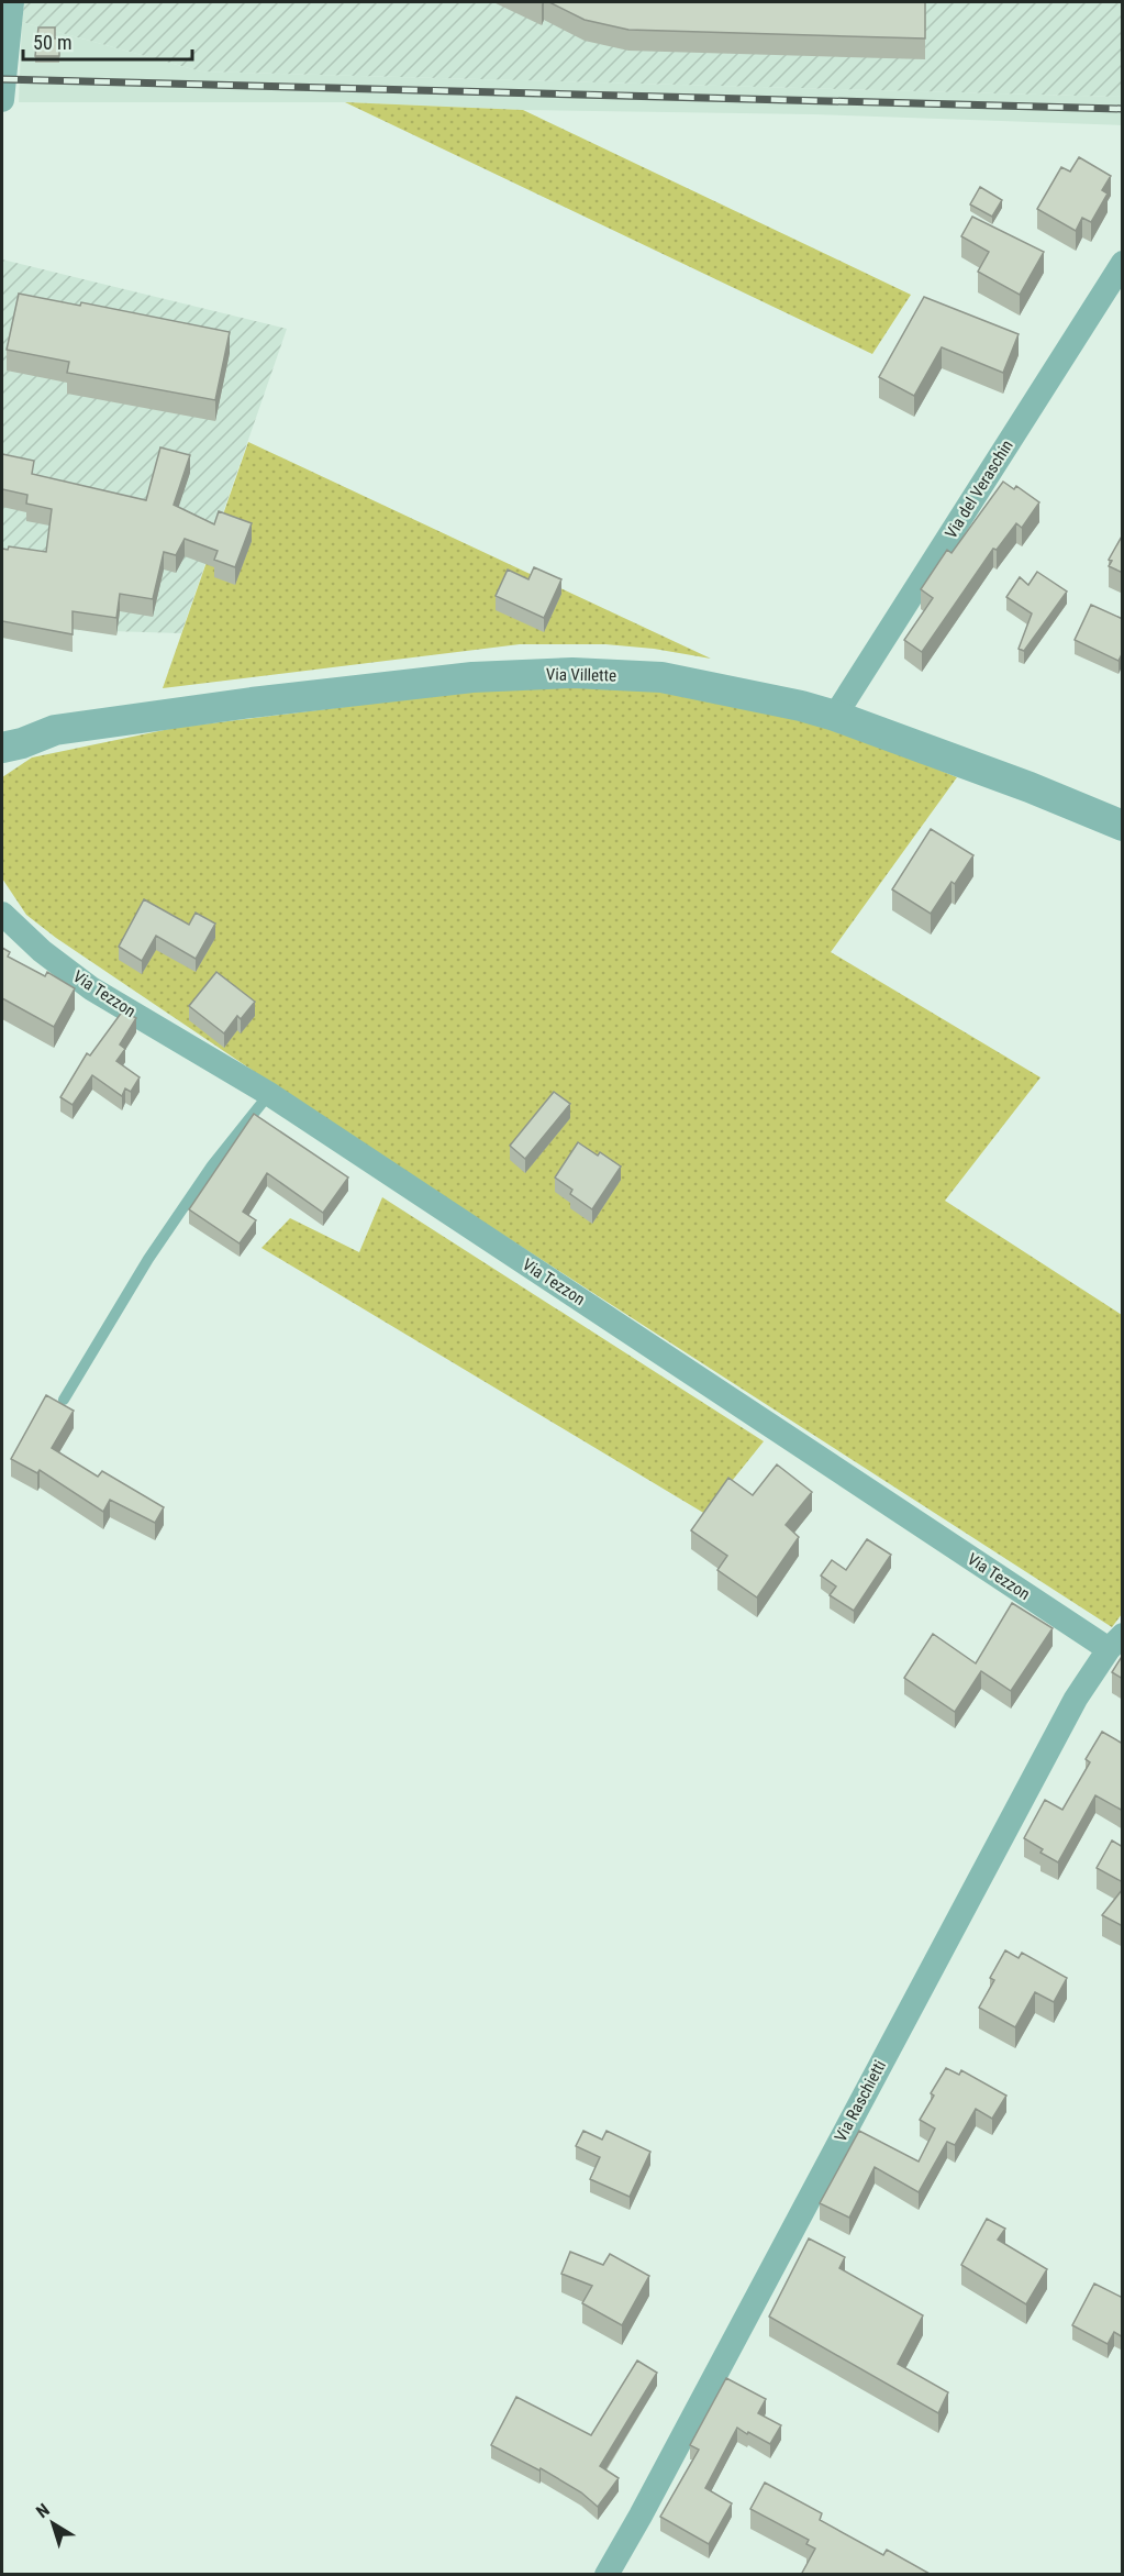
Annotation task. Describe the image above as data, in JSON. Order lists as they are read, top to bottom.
{
  "streets": {
    "street": [
      "Via del Veraschin",
      "Via Villette",
      "Via Tezzon",
      "Via Raschietti"
    ]
  },
  "crossings": [
    ["Via del Veraschin", "Via Villette"],
    ["Via Tezzon", "Via Raschietti"]
  ],
  "scale_bar": "50 m",
  "north": "top left"
}
